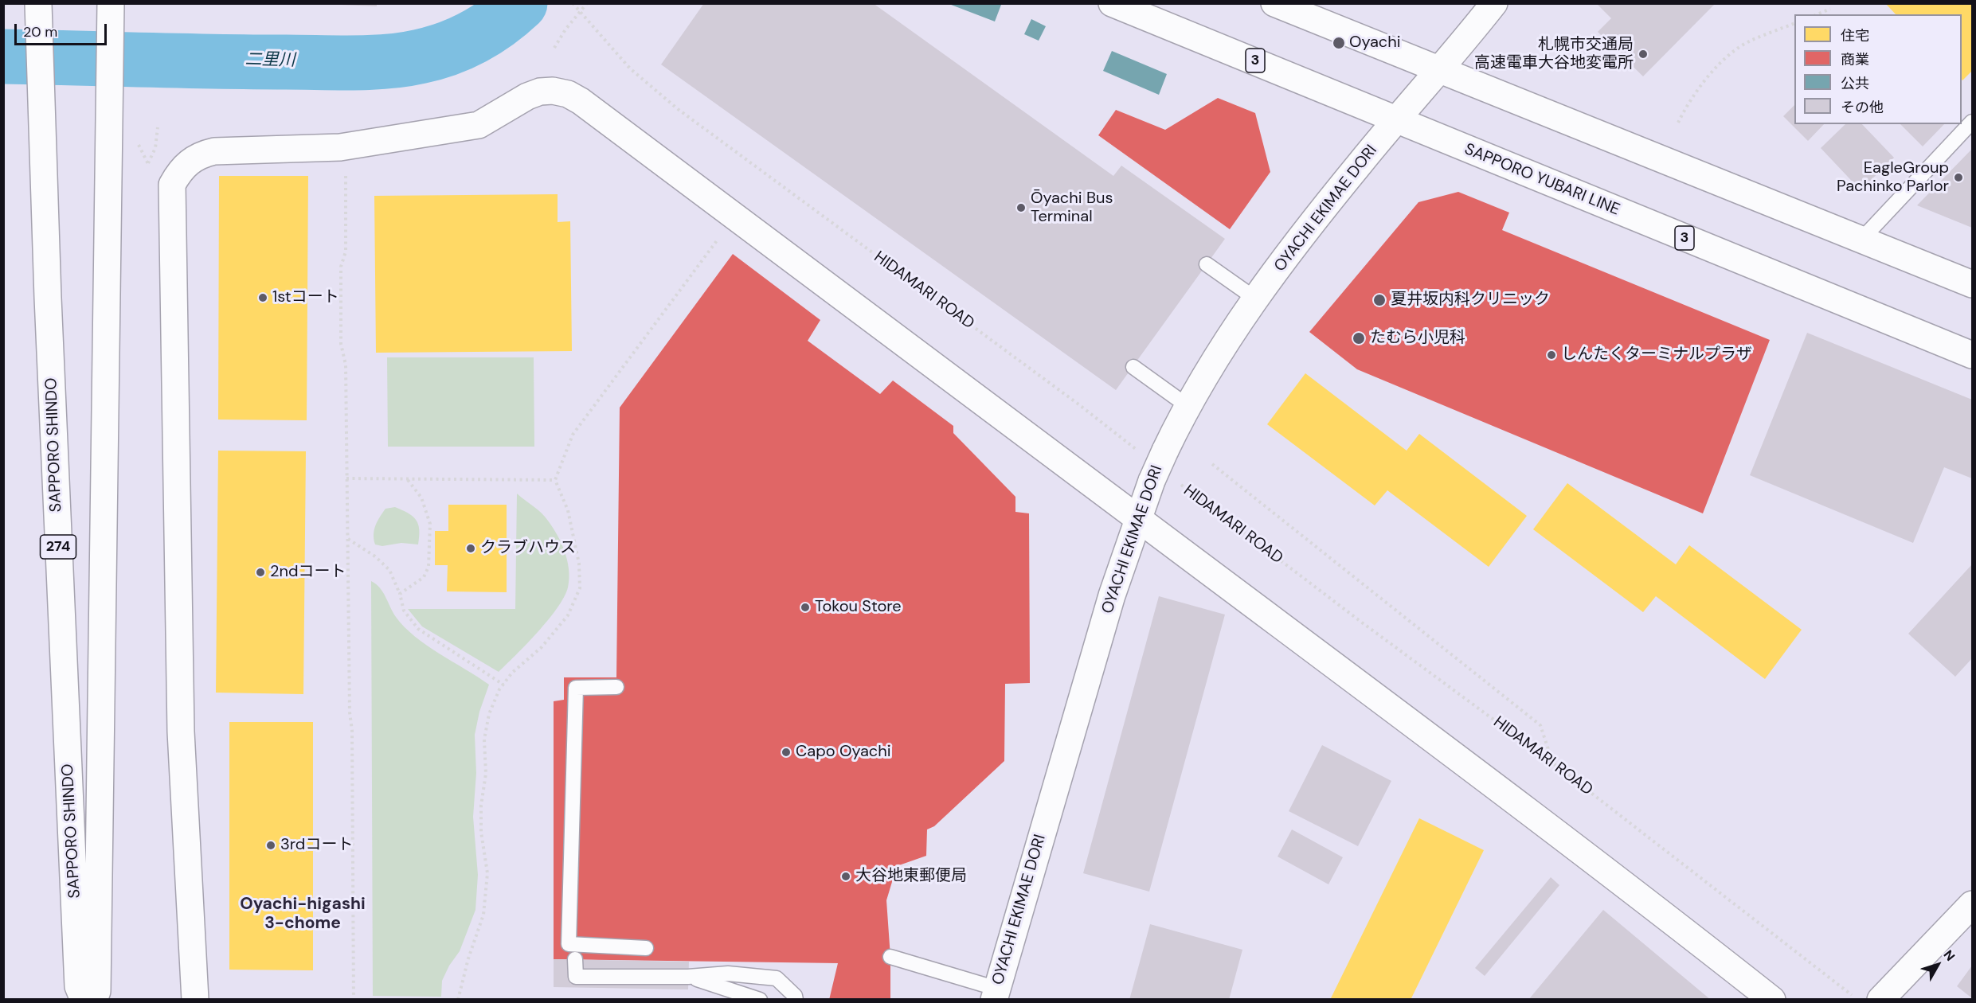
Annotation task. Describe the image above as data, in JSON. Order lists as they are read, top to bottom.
{
  "streets": {
    "main road": [
      "3",
      "SAPPORO YUBARI LINE",
      "OYACHI EKIMAE DORI",
      "SAPPORO SHINDO",
      "274"
    ],
    "path": ["HIDAMARI ROAD"]
  },
  "crossings": [
    ["SAPPORO YUBARI LINE", "OYACHI EKIMAE DORI"]
  ],
  "districts": ["Oyachi-higashi 3-chome"],
  "water": ["二里川"],
  "places": [
    "Oyachi",
    "札幌市交通局 高速電車大谷地変電所",
    "EagleGroup Pachinko Parlor",
    "Ōyachi Bus Terminal",
    "1stコート",
    "夏井坂内科クリニック",
    "たむら小児科",
    "しんたくターミナルプラザ",
    "クラブハウス",
    "2ndコート",
    "Tokou Store",
    "Capo Oyachi",
    "3rdコート",
    "大谷地東郵便局"
  ],
  "legend": [
    "住宅",
    "商業",
    "公共",
    "その他"
  ],
  "scale_bar": "20 m",
  "north": "top right"
}
